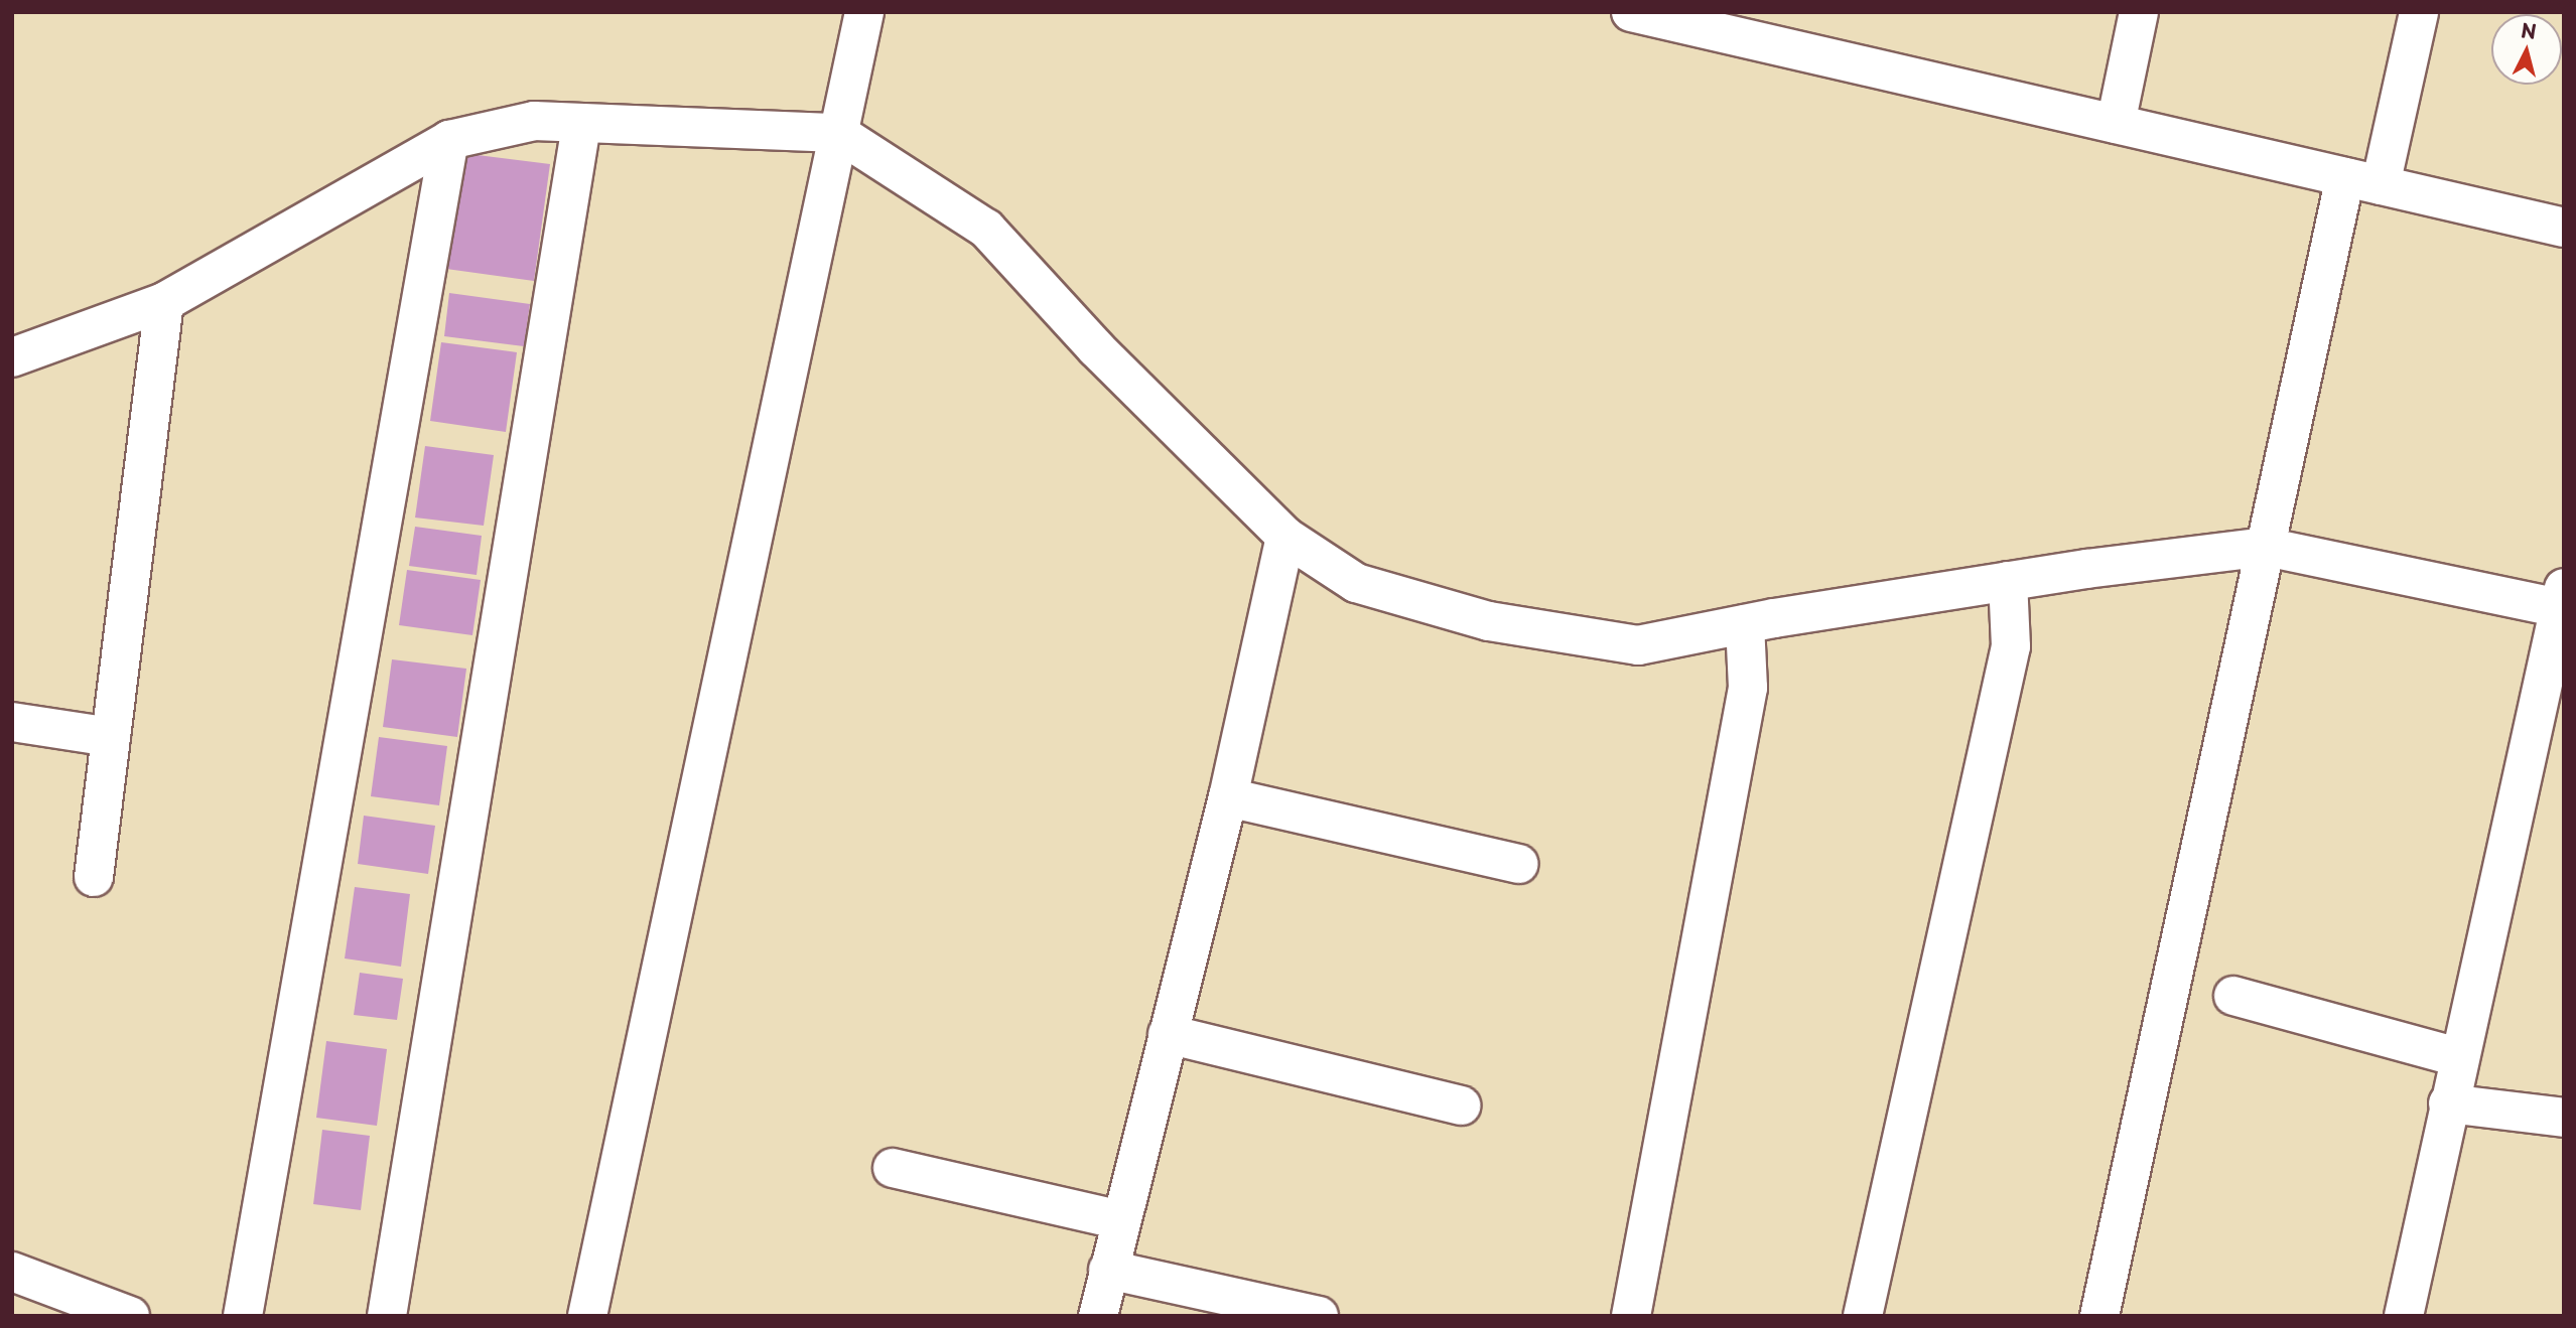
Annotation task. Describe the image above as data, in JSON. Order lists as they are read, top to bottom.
{
  "north": "top"
}
